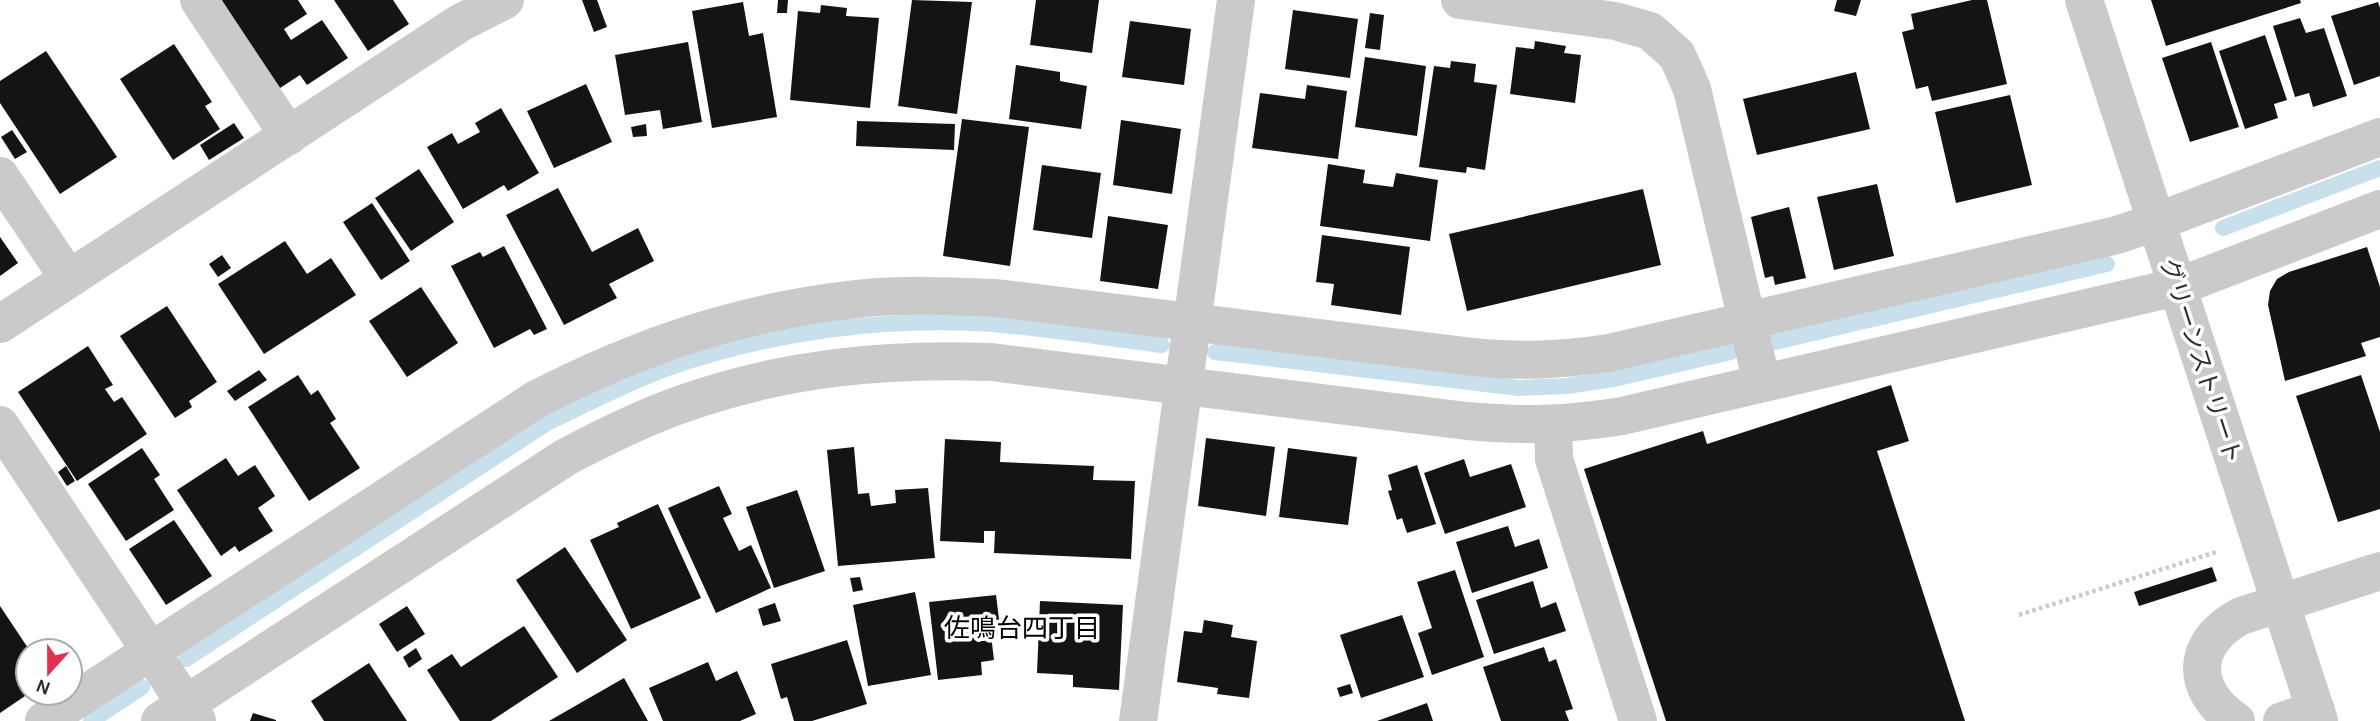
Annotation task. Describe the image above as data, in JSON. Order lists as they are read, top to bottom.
{
  "streets": {
    "street": ["グリーンストリート"]
  },
  "districts": ["佐鳴台四丁目"],
  "north": "bottom"
}
